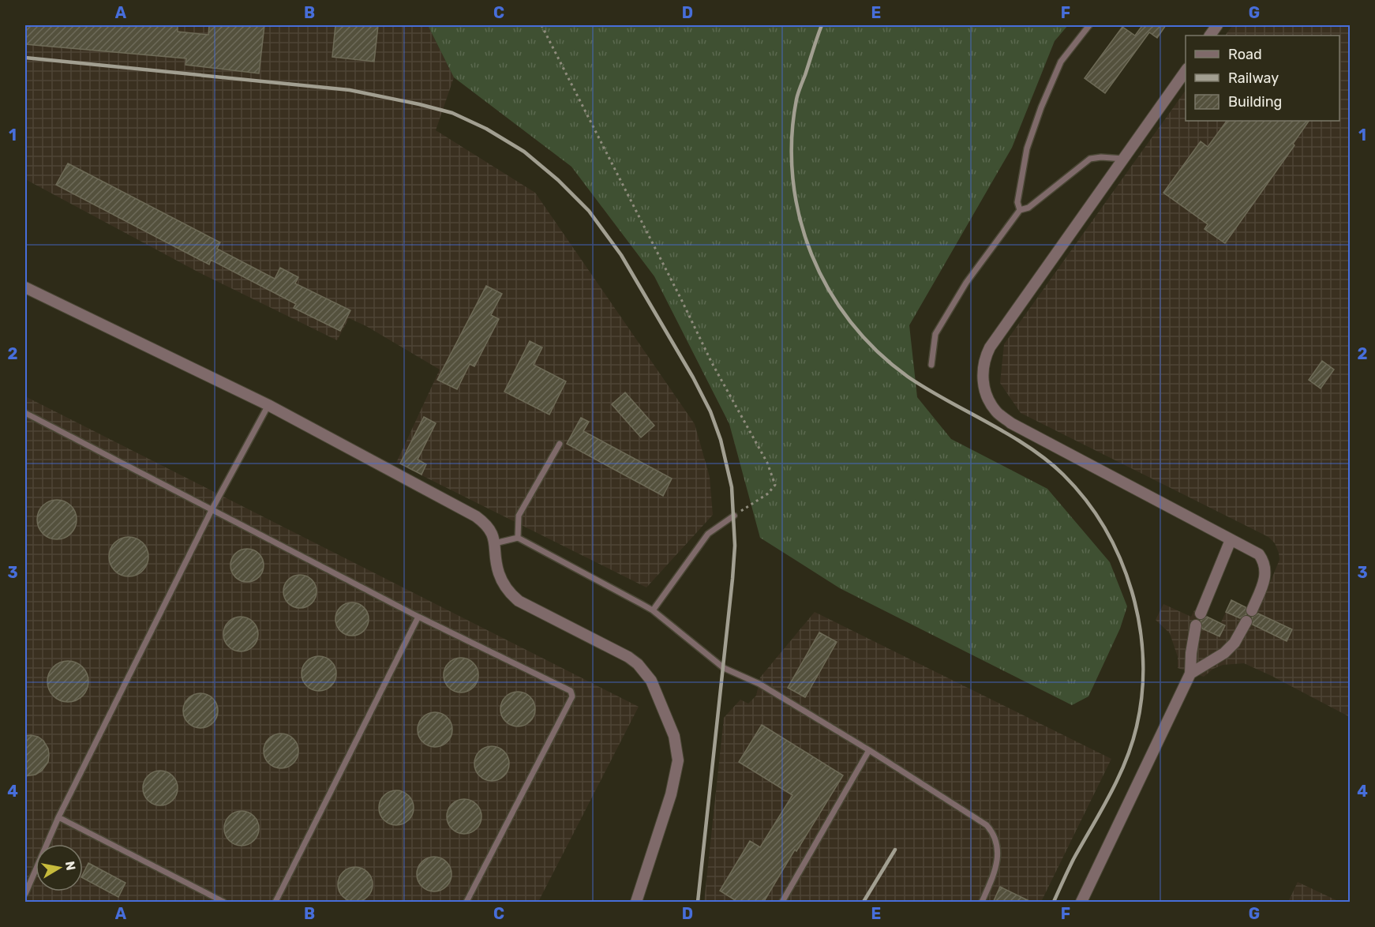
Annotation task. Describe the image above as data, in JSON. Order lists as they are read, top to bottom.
{
  "legend": ["Road", "Railway", "Building"],
  "north": "right",
  "grid": {
    "columns": [
      "A",
      "B",
      "C",
      "D",
      "E",
      "F",
      "G"
    ],
    "rows": [
      "1",
      "2",
      "3",
      "4"
    ]
  }
}
